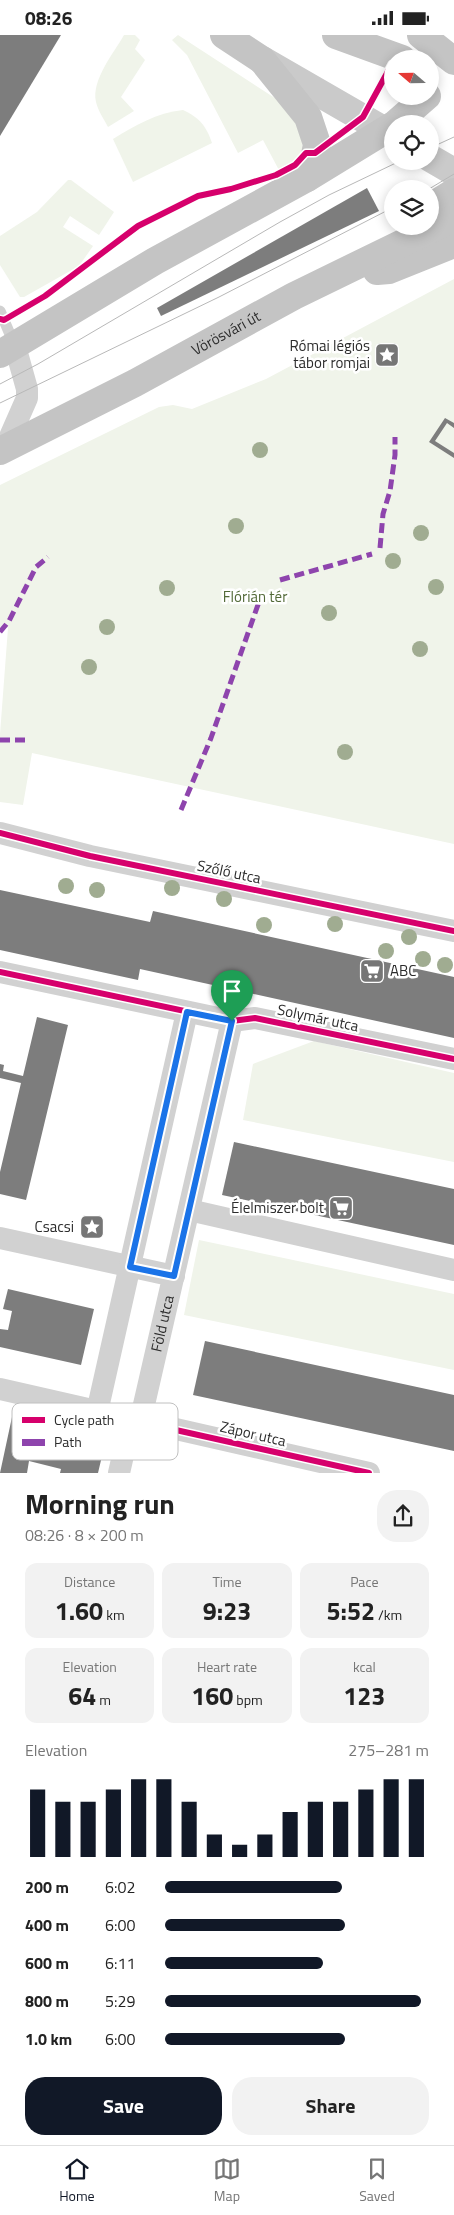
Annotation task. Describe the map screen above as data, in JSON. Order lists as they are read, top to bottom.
{
  "streets": {
    "main road": ["Vörösvári út"],
    "street": [
      "Szőlő utca",
      "Solymár utca",
      "Föld utca",
      "Zápor utca"
    ]
  },
  "crossings": [
    ["Solymár utca", "Föld utca"]
  ],
  "parks": ["Flórián tér"],
  "places": {
    "place": ["Római légiós tábor romjai", "Csacsi"],
    "supermarket": ["ABC", "Élelmiszer bolt"]
  },
  "legend": ["Cycle path", "Path"],
  "north": "left",
  "page": {
    "status": "08:26",
    "heading": ["Morning run", "08:26 · 8 × 200 m"],
    "stats": [
      ["Distance", "1.60 km"],
      ["Time", "9:23"],
      ["Pace", "5:52 /km"],
      ["Elevation", "64 m"],
      ["Heart rate", "160 bpm"],
      ["kcal", "123"]
    ],
    "chart": ["Elevation", "275–281 m"],
    "list": [
      {
        "name": "200 m",
        "note": "6:02"
      },
      {
        "name": "400 m",
        "note": "6:00"
      },
      {
        "name": "600 m",
        "note": "6:11"
      },
      {
        "name": "800 m",
        "note": "5:29"
      },
      {
        "name": "1.0 km",
        "note": "6:00"
      }
    ],
    "buttons": ["Save", "Share"],
    "tabs": ["Home", "Map", "Saved"]
  }
}
